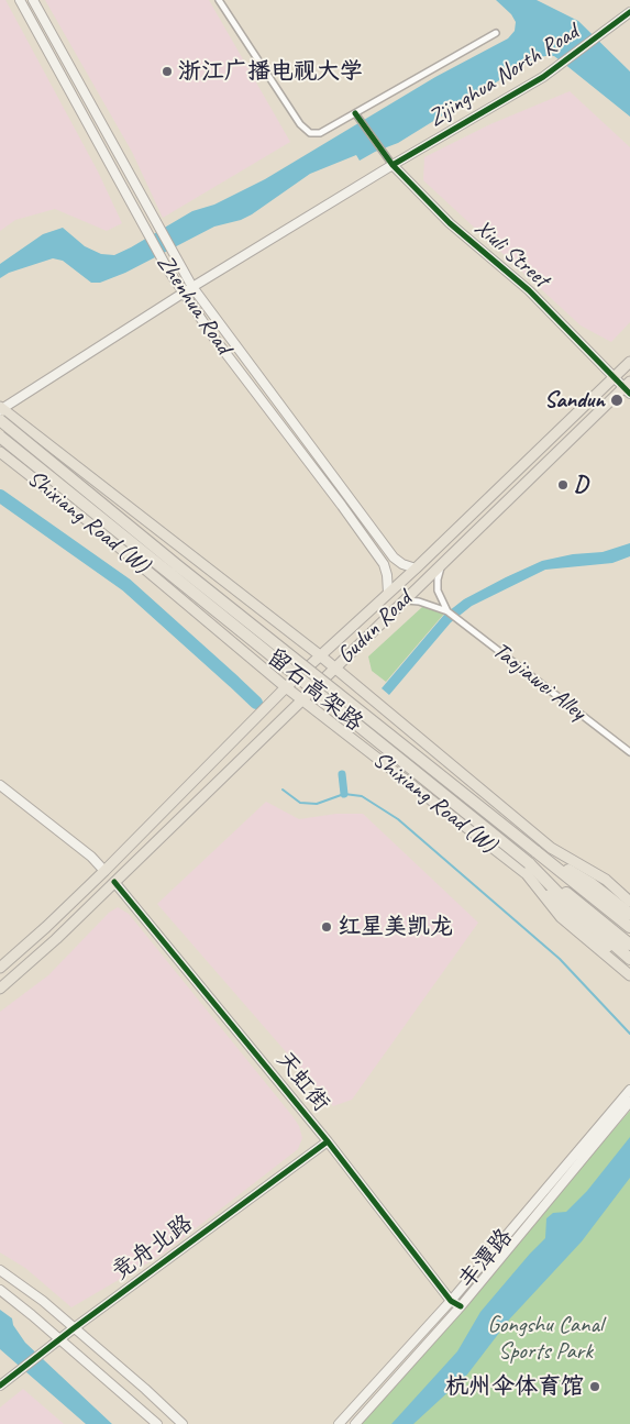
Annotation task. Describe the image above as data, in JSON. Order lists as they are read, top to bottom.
{
  "streets": {
    "highway": ["留石高架路"],
    "main road": [
      "Zijinghua North Road",
      "Xiuli Street",
      "Zhenhua Road",
      "Shixiang Road (W)",
      "Gudun Road",
      "天虹街",
      "竞舟北路",
      "丰潭路"
    ],
    "street": ["Taojiawei Alley"]
  },
  "crossings": [
    ["Zijinghua North Road", "Xiuli Street"],
    ["Zijinghua North Road", "Zhenhua Road"],
    ["Xiuli Street", "Gudun Road"],
    ["Zhenhua Road", "Gudun Road"],
    ["Shixiang Road (W)", "Gudun Road"],
    ["Shixiang Road (W)", "留石高架路"],
    ["Gudun Road", "Taojiawei Alley"],
    ["Gudun Road", "天虹街"],
    ["天虹街", "竞舟北路"],
    ["天虹街", "丰潭路"]
  ],
  "parks": ["Gongshu Canal Sports Park"],
  "places": [
    "浙江广播电视大学",
    "Sandun",
    "D",
    "红星美凯龙",
    "杭州伞体育馆"
  ]
}
